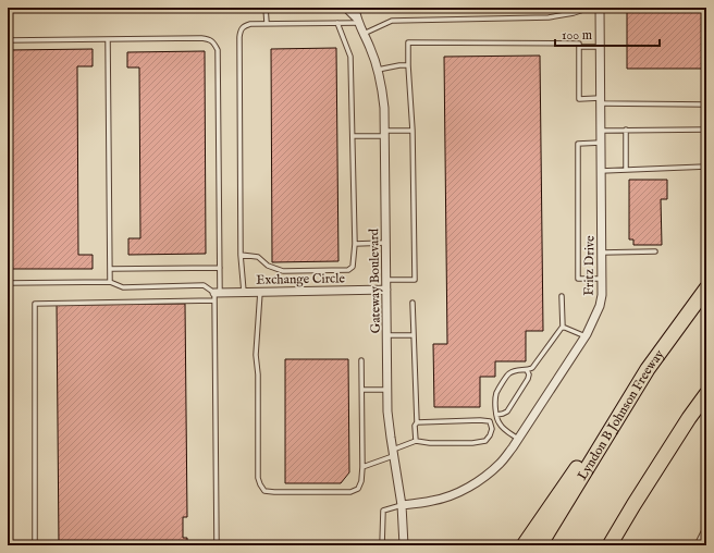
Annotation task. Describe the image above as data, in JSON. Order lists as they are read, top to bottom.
{
  "streets": {
    "highway": ["Lyndon B Johnson Freeway"],
    "street": ["Fritz Drive", "Exchange Circle", "Gateway Boulevard"]
  },
  "crossings": [
    ["Fritz Drive", "Gateway Boulevard"],
    ["Exchange Circle", "Gateway Boulevard"]
  ],
  "scale_bar": "100 m"
}
